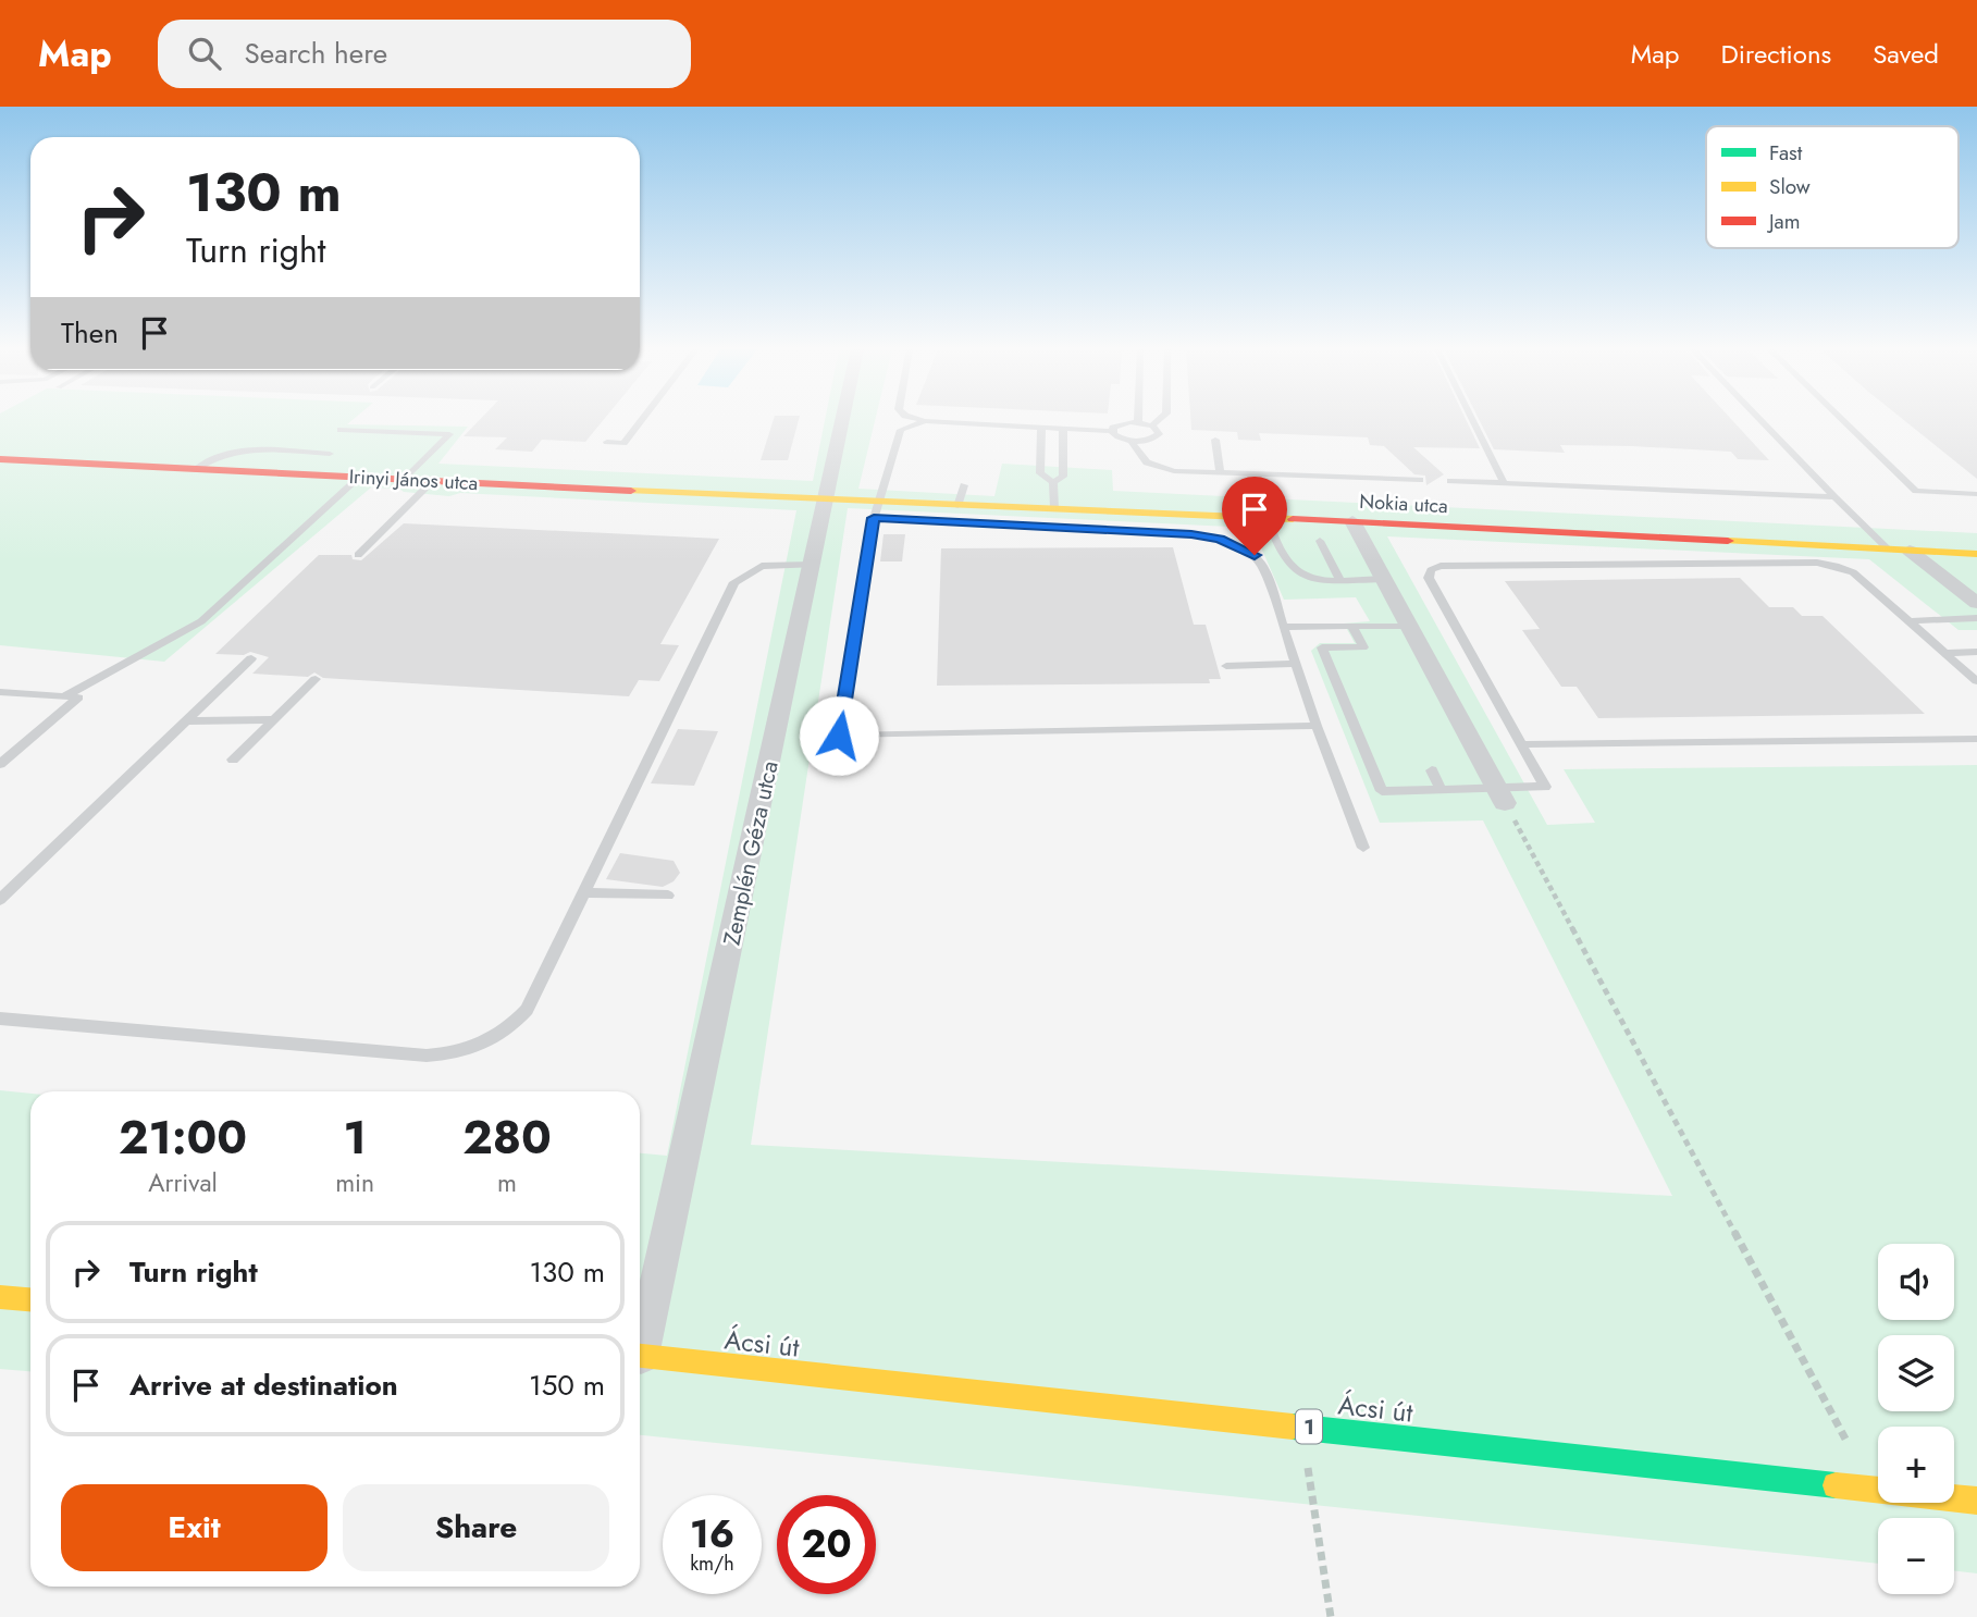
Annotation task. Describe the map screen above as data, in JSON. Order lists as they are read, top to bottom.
{
  "streets": {
    "street": [
      "Irinyi János utca",
      "Nokia utca",
      "Zemplén Géza utca",
      "Ácsi út",
      "1"
    ]
  },
  "crossings": [
    ["Irinyi János utca", "Nokia utca"],
    ["Irinyi János utca", "Zemplén Géza utca"],
    ["Nokia utca", "Zemplén Géza utca"]
  ],
  "legend": ["Fast", "Slow", "Jam"],
  "page": {
    "header": "Map",
    "search": "Search here",
    "nav": ["Map", "Directions", "Saved"],
    "turn": ["130 m", "Turn right"],
    "then": "Then",
    "eta": [
      "21:00",
      "Arrival",
      "1",
      "min",
      "280",
      "m"
    ],
    "list": [
      {
        "name": "Turn right",
        "value": "130 m"
      },
      {
        "name": "Arrive at destination",
        "value": "150 m"
      }
    ],
    "map_buttons": ["+", "−"],
    "buttons": ["Exit", "Share"],
    "speed": "16 km/h",
    "limit": "20"
  }
}
